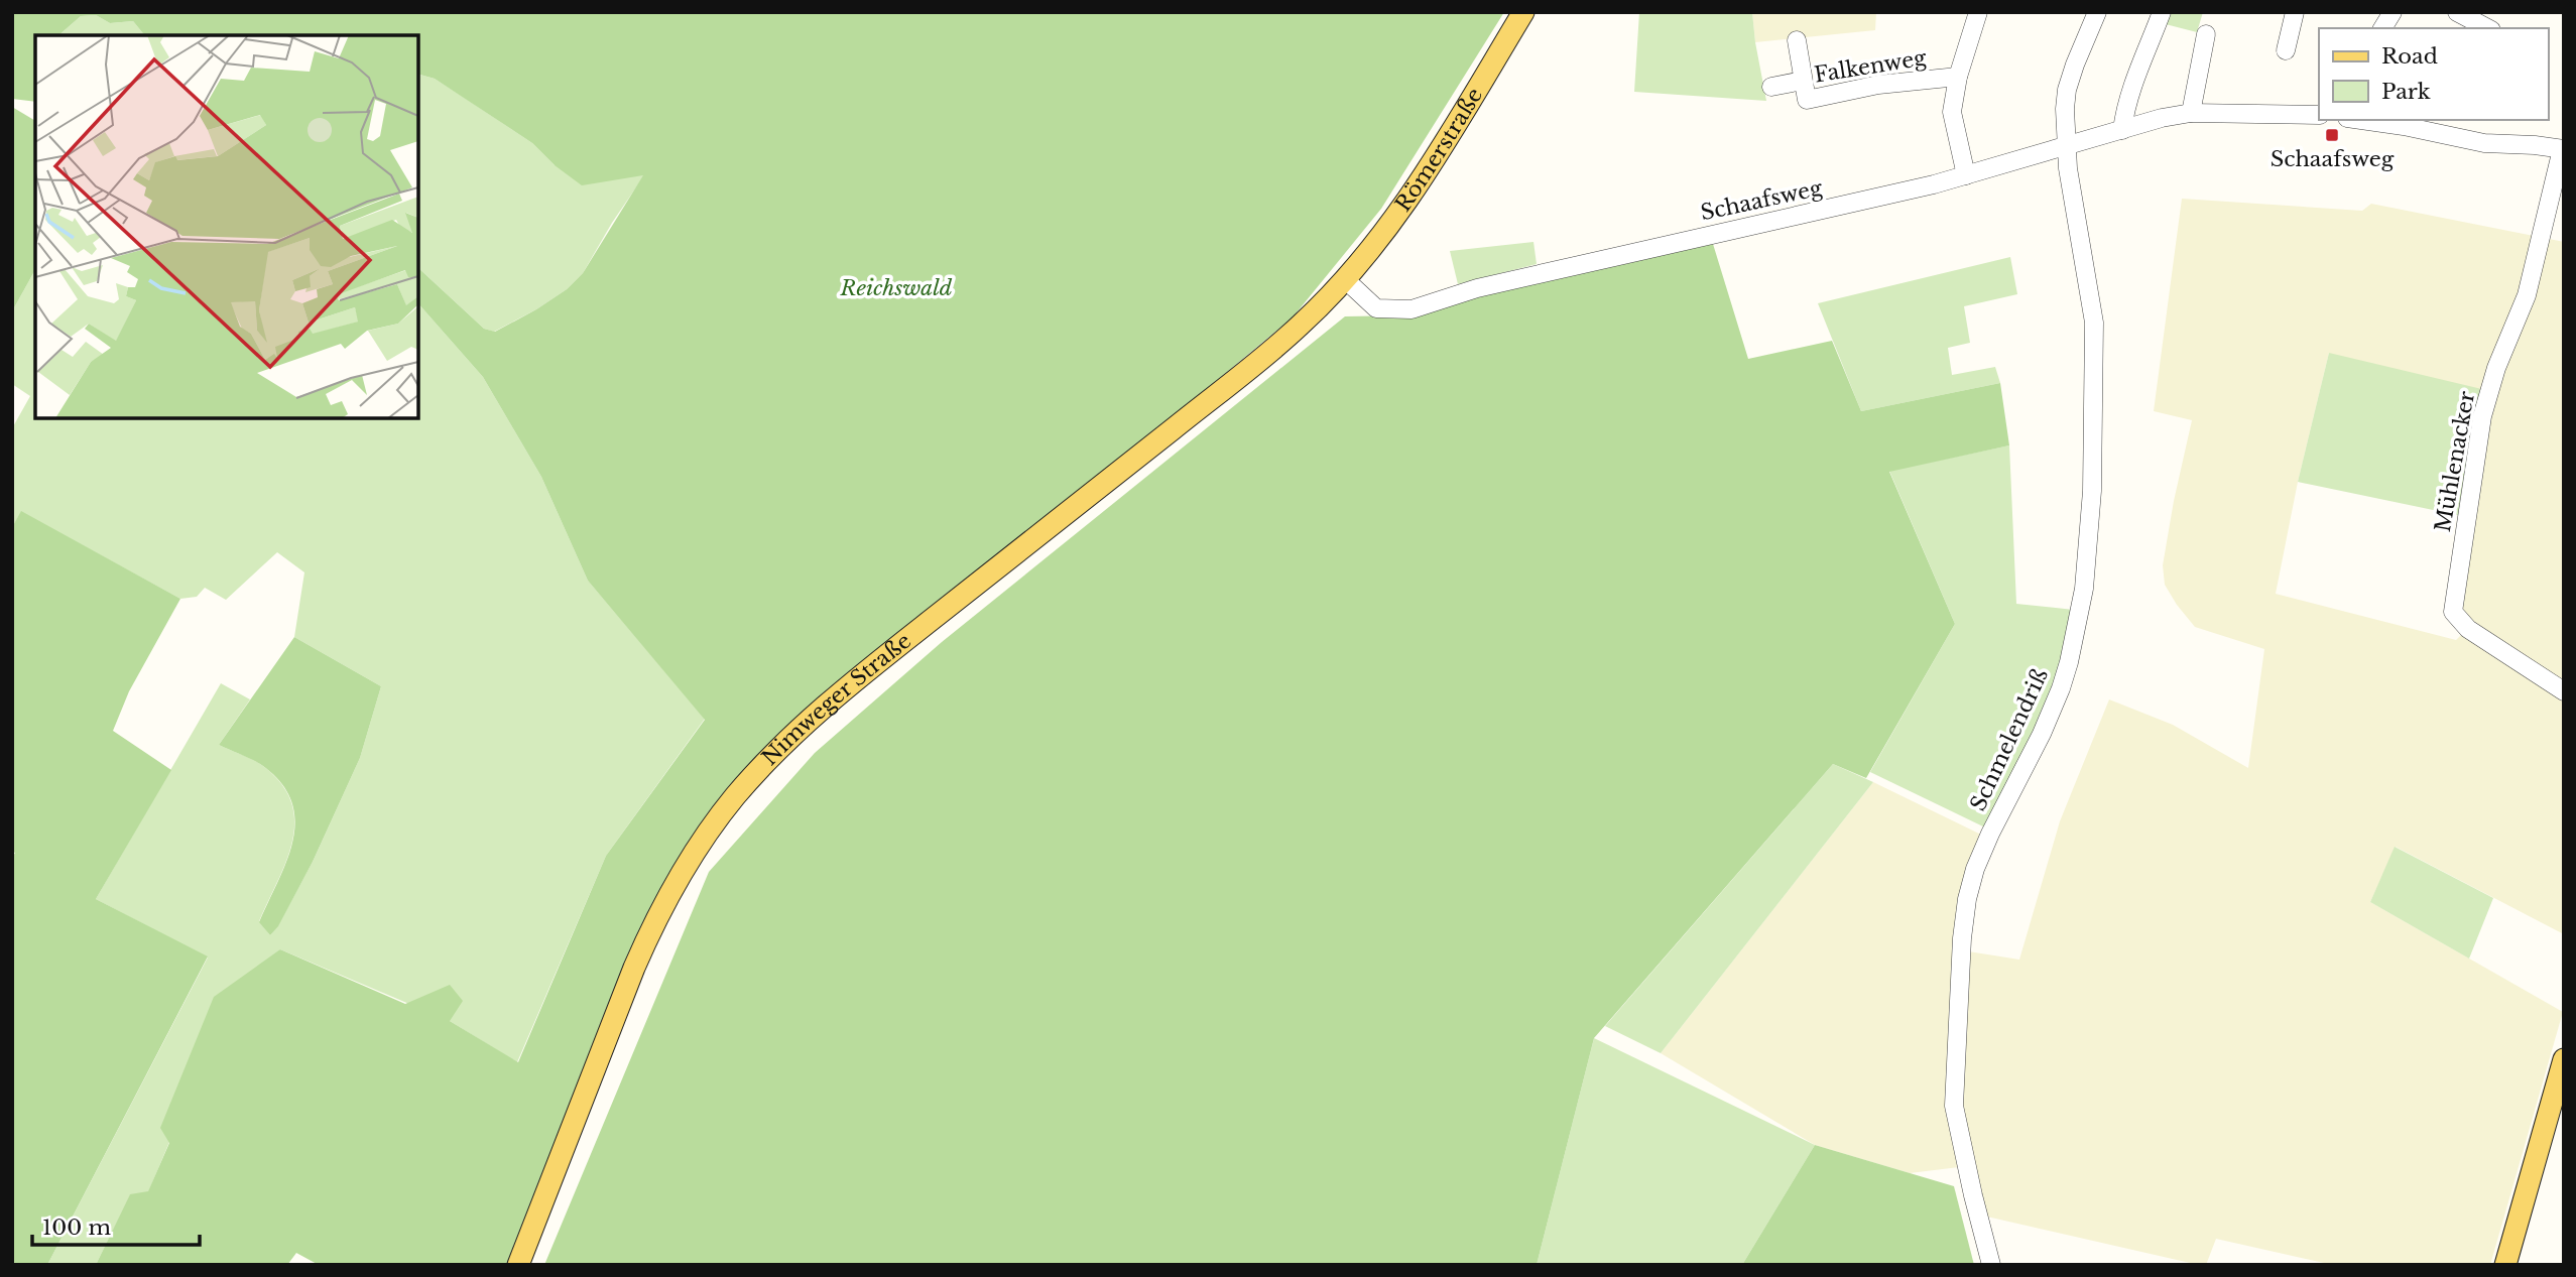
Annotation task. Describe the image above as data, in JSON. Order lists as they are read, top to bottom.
{
  "streets": {
    "main road": ["Römerstraße", "Nimweger Straße"],
    "street": [
      "Falkenweg",
      "Schaafsweg",
      "Mühlenacker",
      "Schmelendriß"
    ]
  },
  "crossings": [
    ["Römerstraße", "Schaafsweg"],
    ["Römerstraße", "Nimweger Straße"],
    ["Schaafsweg", "Nimweger Straße"],
    ["Schaafsweg", "Schmelendriß"]
  ],
  "parks": ["Reichswald"],
  "places": {
    "transit": ["Schaafsweg"]
  },
  "legend": ["Road", "Park"],
  "scale_bar": "100 m"
}
